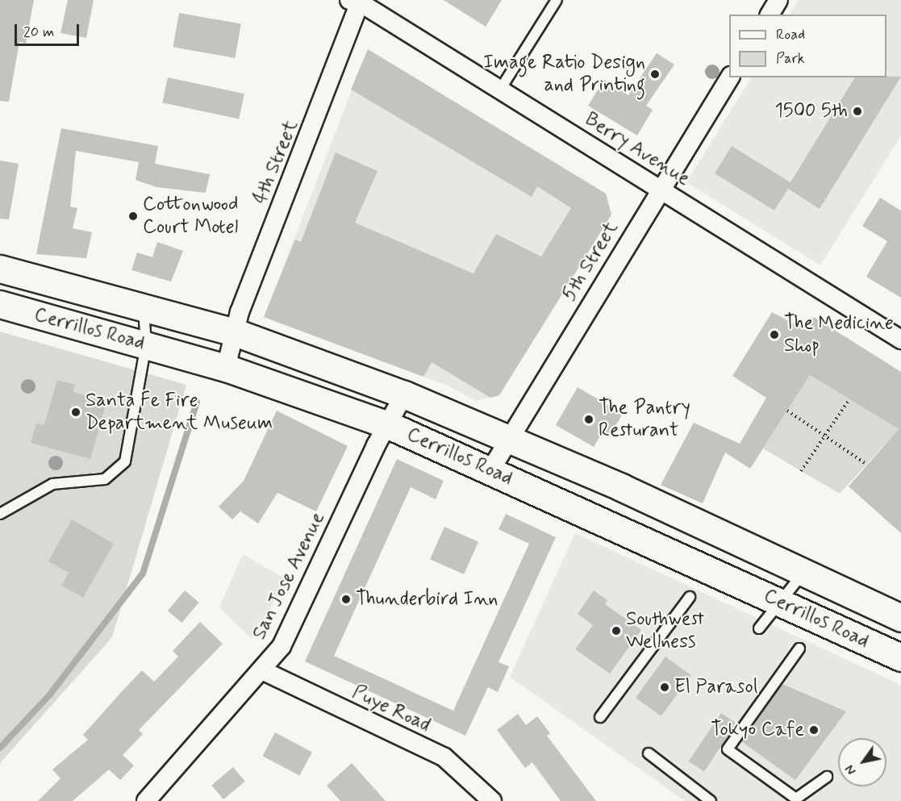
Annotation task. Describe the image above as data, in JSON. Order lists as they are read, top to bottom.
{
  "streets": {
    "main road": ["Cerrillos Road"],
    "street": [
      "Berry Avenue",
      "4th Street",
      "5th Street",
      "San Jose Avenue",
      "Puye Road"
    ]
  },
  "crossings": [
    ["Berry Avenue", "4th Street"],
    ["Berry Avenue", "5th Street"],
    ["4th Street", "Cerrillos Road"],
    ["5th Street", "Cerrillos Road"],
    ["Cerrillos Road", "San Jose Avenue"],
    ["San Jose Avenue", "Puye Road"]
  ],
  "places": [
    "Image Ratio Design and Printing",
    "1500 5th",
    "Cottonwood Court Motel",
    "The Medicine Shop",
    "Santa Fe Fire Department Museum",
    "The Pantry Resturant",
    "Thunderbird Inn",
    "Southwest Wellness",
    "El Parasol",
    "Tokyo Cafe"
  ],
  "legend": ["Road", "Park"],
  "scale_bar": "20 m",
  "north": "bottom left"
}
